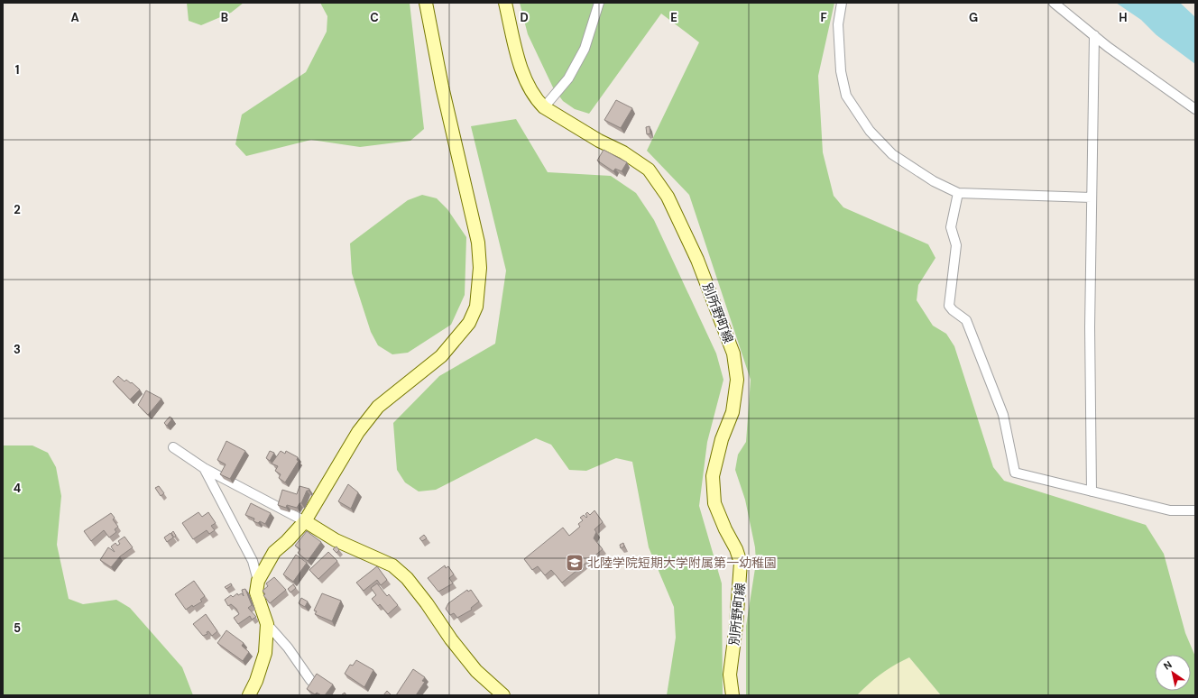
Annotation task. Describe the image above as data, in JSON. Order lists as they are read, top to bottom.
{
  "streets": {
    "street": ["別所野町線"]
  },
  "places": {
    "school or university": ["北陸学院短期大学附属第一幼稚園"]
  },
  "north": "top left",
  "grid": {
    "columns": [
      "A",
      "B",
      "C",
      "D",
      "E",
      "F",
      "G",
      "H"
    ],
    "rows": [
      "1",
      "2",
      "3",
      "4",
      "5"
    ]
  }
}
